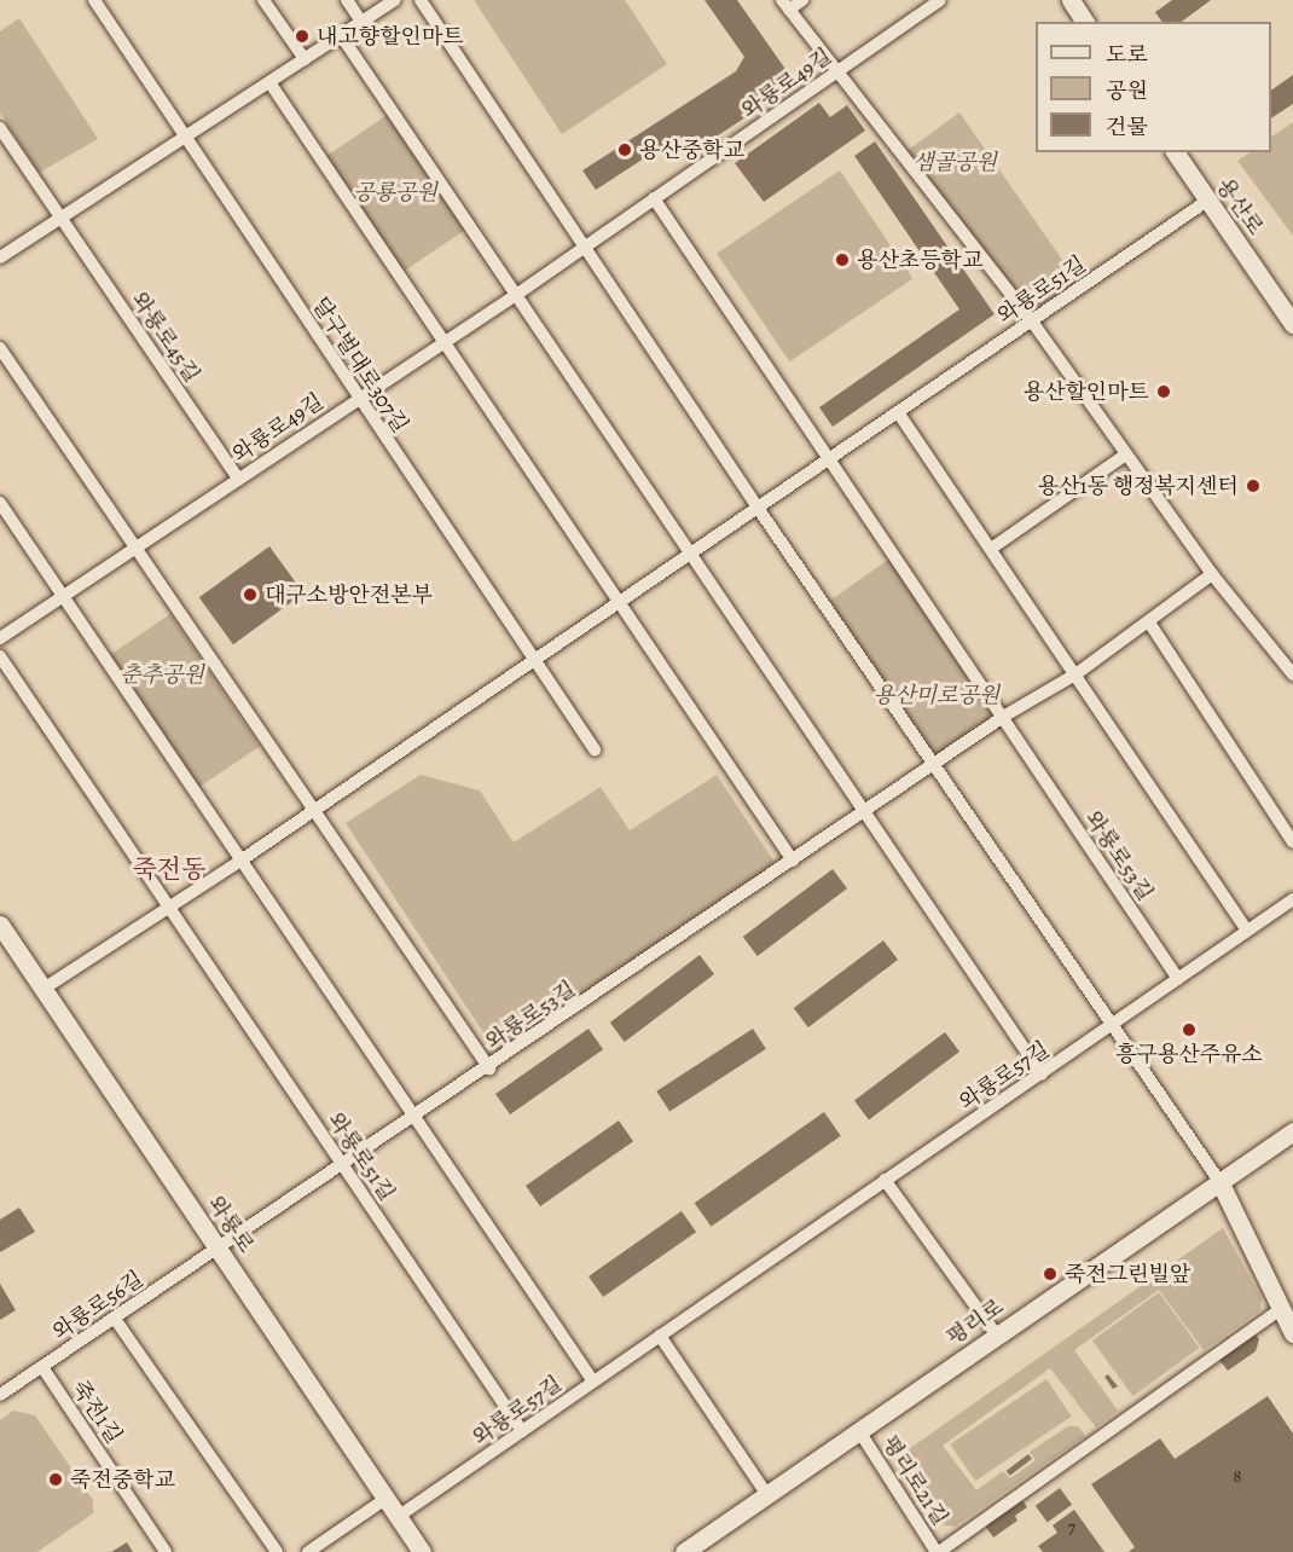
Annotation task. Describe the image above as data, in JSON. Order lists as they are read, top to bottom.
{
  "streets": {
    "main road": ["용산로", "와룡로", "평리로"],
    "street": [
      "와룡로49길",
      "와룡로51길",
      "와룡로45길",
      "달구벌대로307길",
      "와룡로53길",
      "와룡로57길",
      "와룡로56길",
      "죽전1길",
      "평리로21길"
    ]
  },
  "crossings": [
    ["와룡로49길", "와룡로45길"],
    ["와룡로49길", "달구벌대로307길"],
    ["용산로", "와룡로51길"],
    ["와룡로51길", "달구벌대로307길"],
    ["와룡로51길", "와룡로53길"],
    ["와룡로51길", "와룡로57길"],
    ["와룡로51길", "와룡로"],
    ["와룡로53길", "와룡로57길"],
    ["와룡로53길", "와룡로"],
    ["와룡로53길", "와룡로56길"],
    ["와룡로57길", "와룡로"],
    ["와룡로", "와룡로56길"],
    ["와룡로56길", "죽전1길"],
    ["평리로", "평리로21길"]
  ],
  "districts": ["죽전동"],
  "parks": [
    "샘골공원",
    "공룡공원",
    "춘추공원",
    "용산미로공원"
  ],
  "places": [
    "내고향할인마트",
    "용산중학교",
    "용산초등학교",
    "용산할인마트",
    "용산1동 행정복지센터",
    "대구소방안전본부",
    "흥구용산주유소",
    "죽전그린빌앞",
    "죽전중학교"
  ],
  "house_numbers": ["8", "7"],
  "legend": ["도로", "공원", "건물"]
}
